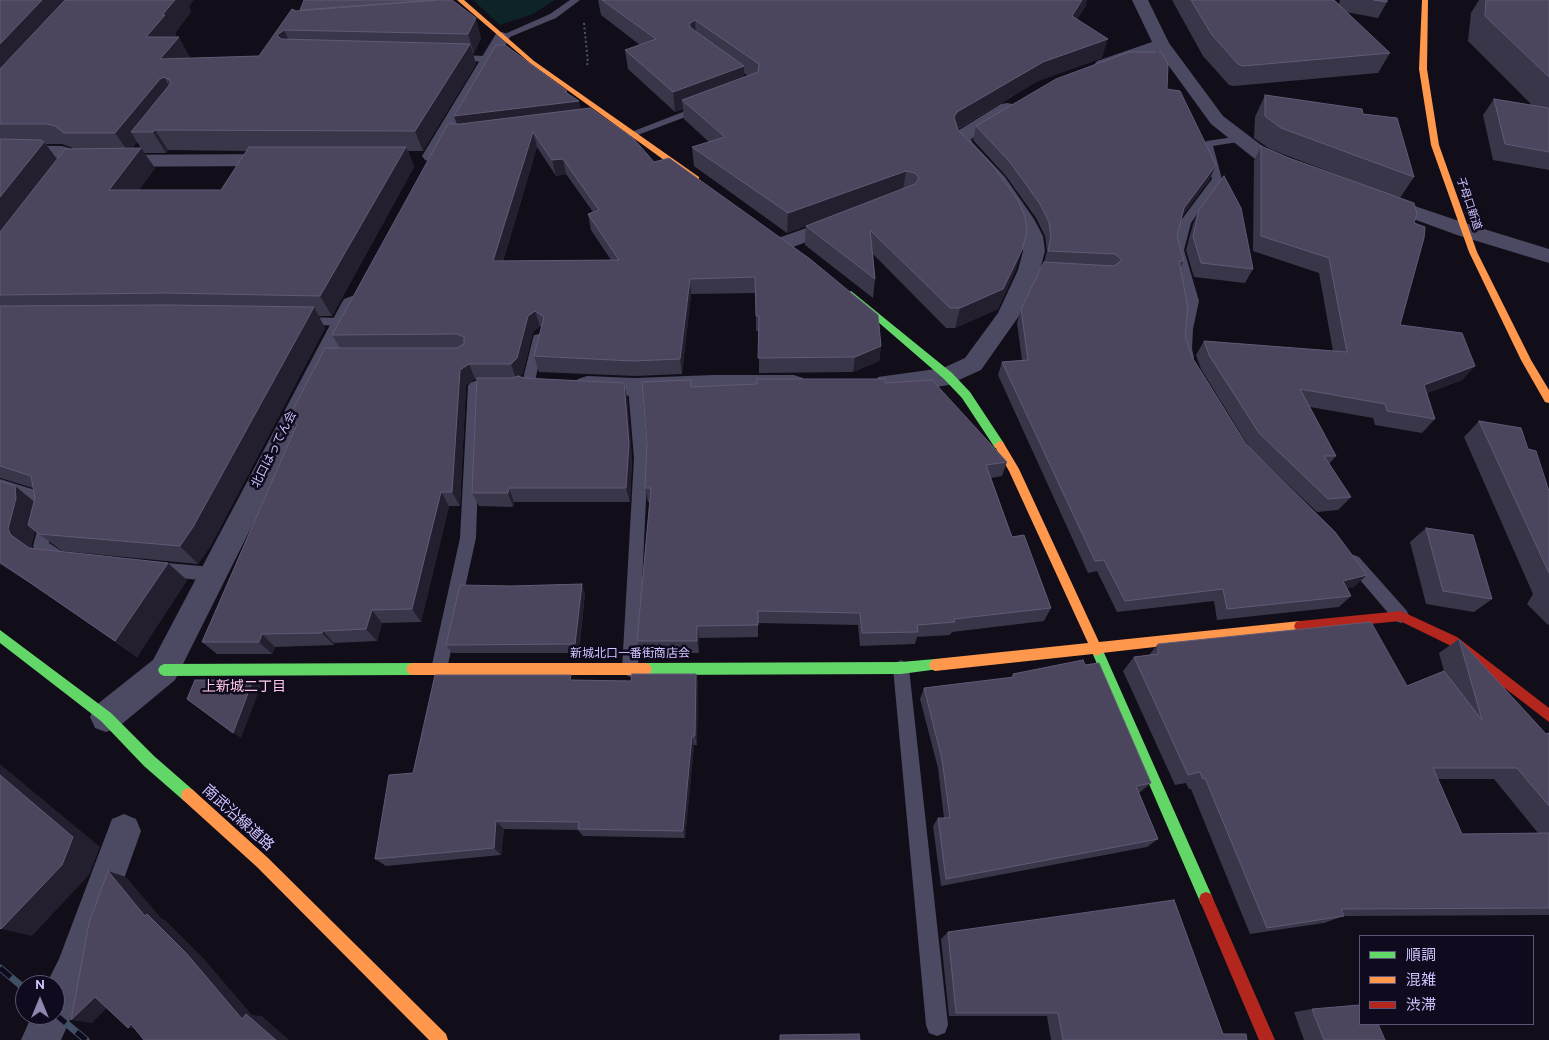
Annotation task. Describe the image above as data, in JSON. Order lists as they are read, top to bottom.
{
  "streets": {
    "street": [
      "子母口新道",
      "北口はってん会",
      "新城北口一番街商店会",
      "南武沿線道路"
    ]
  },
  "crossings": [
    ["北口はってん会", "新城北口一番街商店会"],
    ["北口はってん会", "南武沿線道路"]
  ],
  "districts": ["上新城二丁目"],
  "legend": ["順調", "混雑", "渋滞"],
  "north": "top"
}
